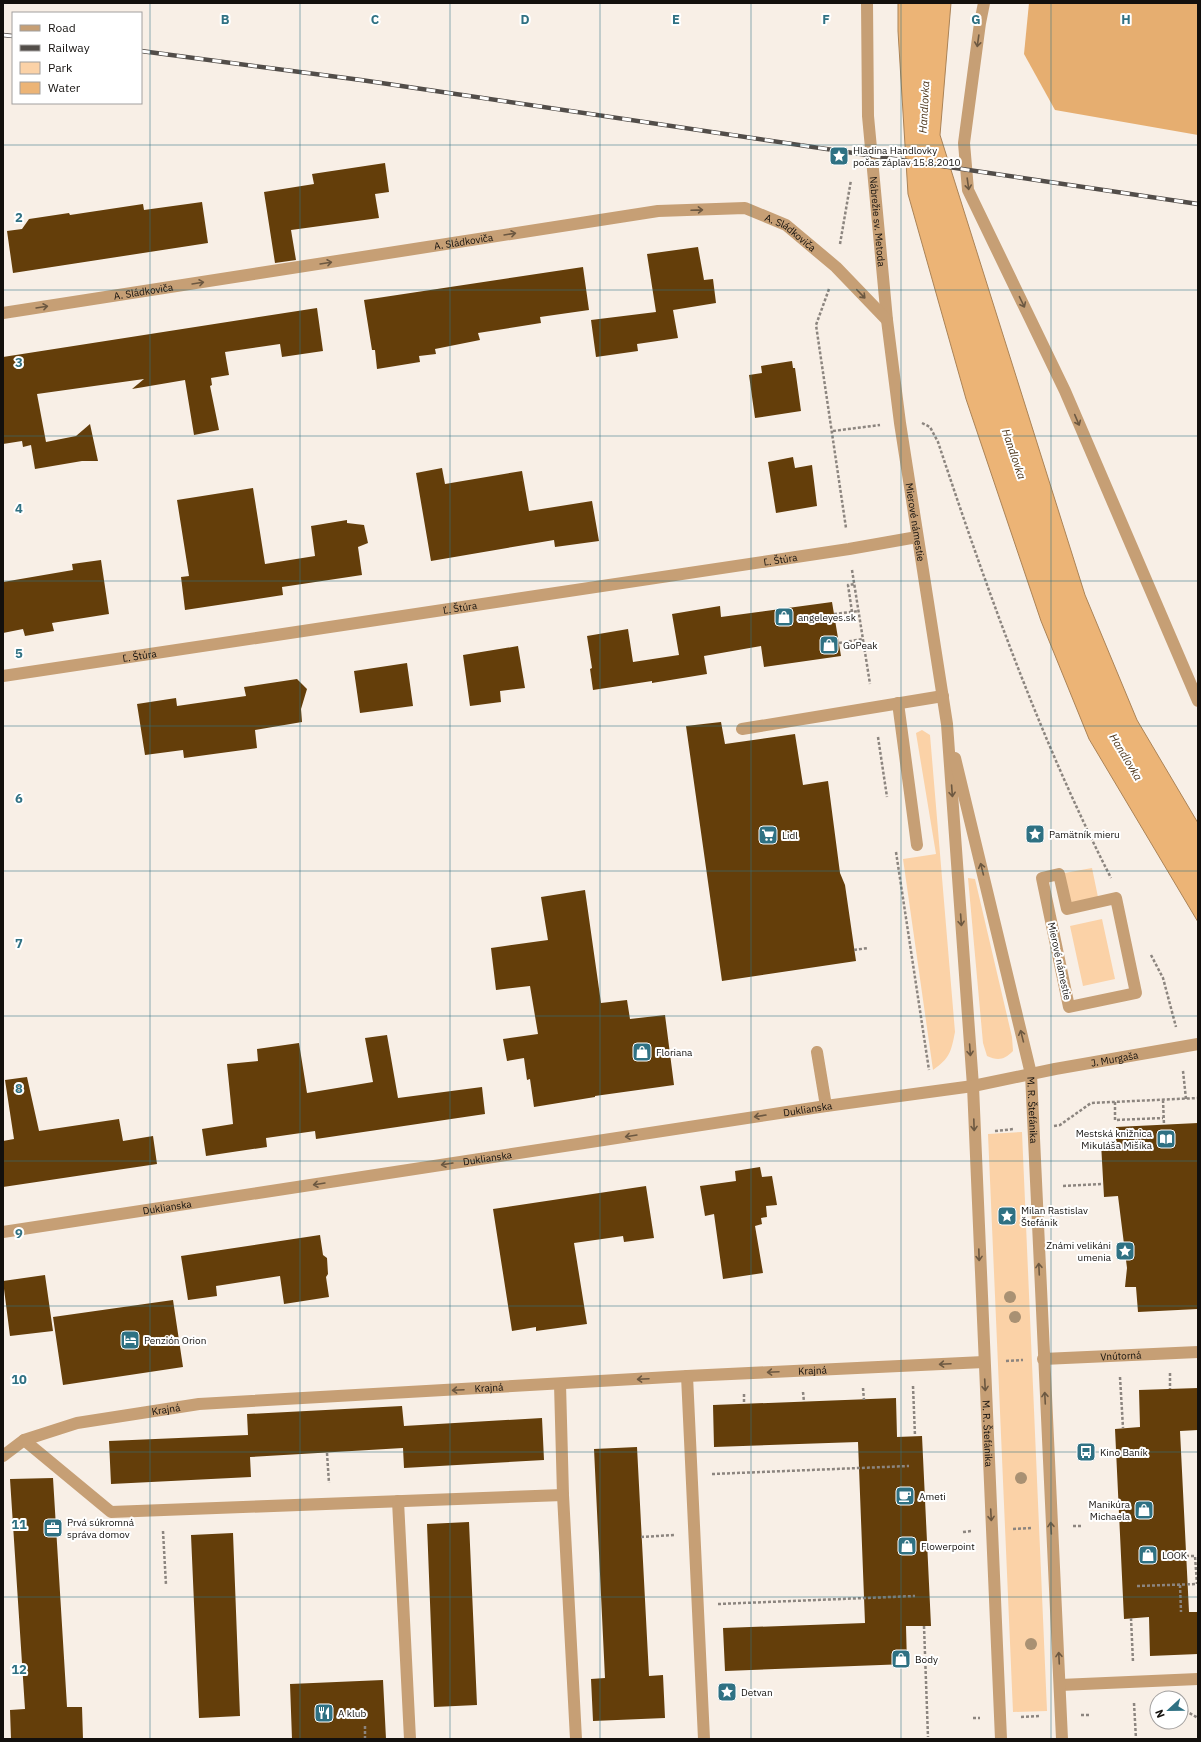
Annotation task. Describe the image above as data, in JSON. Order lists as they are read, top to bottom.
{
  "streets": {
    "street": [
      "Nábrežie sv. Metoda",
      "A. Sládkoviča",
      "Mierové námestie",
      "Ľ. Štúra",
      "J. Murgaša",
      "Duklianska",
      "M. R. Štefánika",
      "Vnútorná",
      "Krajná"
    ]
  },
  "crossings": [
    ["Nábrežie sv. Metoda", "A. Sládkoviča"],
    ["Nábrežie sv. Metoda", "Mierové námestie"],
    ["A. Sládkoviča", "Mierové námestie"],
    ["Mierové námestie", "Ľ. Štúra"],
    ["Mierové námestie", "J. Murgaša"],
    ["Mierové námestie", "Duklianska"],
    ["Mierové námestie", "M. R. Štefánika"],
    ["J. Murgaša", "M. R. Štefánika"],
    ["Duklianska", "M. R. Štefánika"],
    ["M. R. Štefánika", "Vnútorná"],
    ["M. R. Štefánika", "Krajná"]
  ],
  "one_way": ["A. Sládkoviča", "Duklianska", "Krajná"],
  "water": ["Handlovka"],
  "places": {
    "place": [
      "Hladina Handlovky počas záplav 15.8.2010",
      "Pamätník mieru",
      "Milan Rastislav Štefánik",
      "Známi velikáni umenia",
      "Detvan"
    ],
    "shop": [
      "angeleyes.sk",
      "GoPeak",
      "Floriana",
      "Manikúra Michaela",
      "Flowerpoint",
      "LOOK",
      "Body"
    ],
    "supermarket": ["Lidl"],
    "library": ["Mestská knižnica Mikuláša Mišíka"],
    "hotel": ["Penzión Orion"],
    "bus stop": ["Kino Baník"],
    "cafe": ["Ameti"],
    "office": ["Prvá súkromná správa domov"],
    "restaurant": ["A klub"]
  },
  "legend": [
    "Road",
    "Railway",
    "Park",
    "Water"
  ],
  "north": "left",
  "grid": {
    "columns": [
      "B",
      "C",
      "D",
      "E",
      "F",
      "G",
      "H"
    ],
    "rows": [
      "2",
      "3",
      "4",
      "5",
      "6",
      "7",
      "8",
      "9",
      "10",
      "11",
      "12"
    ]
  }
}
